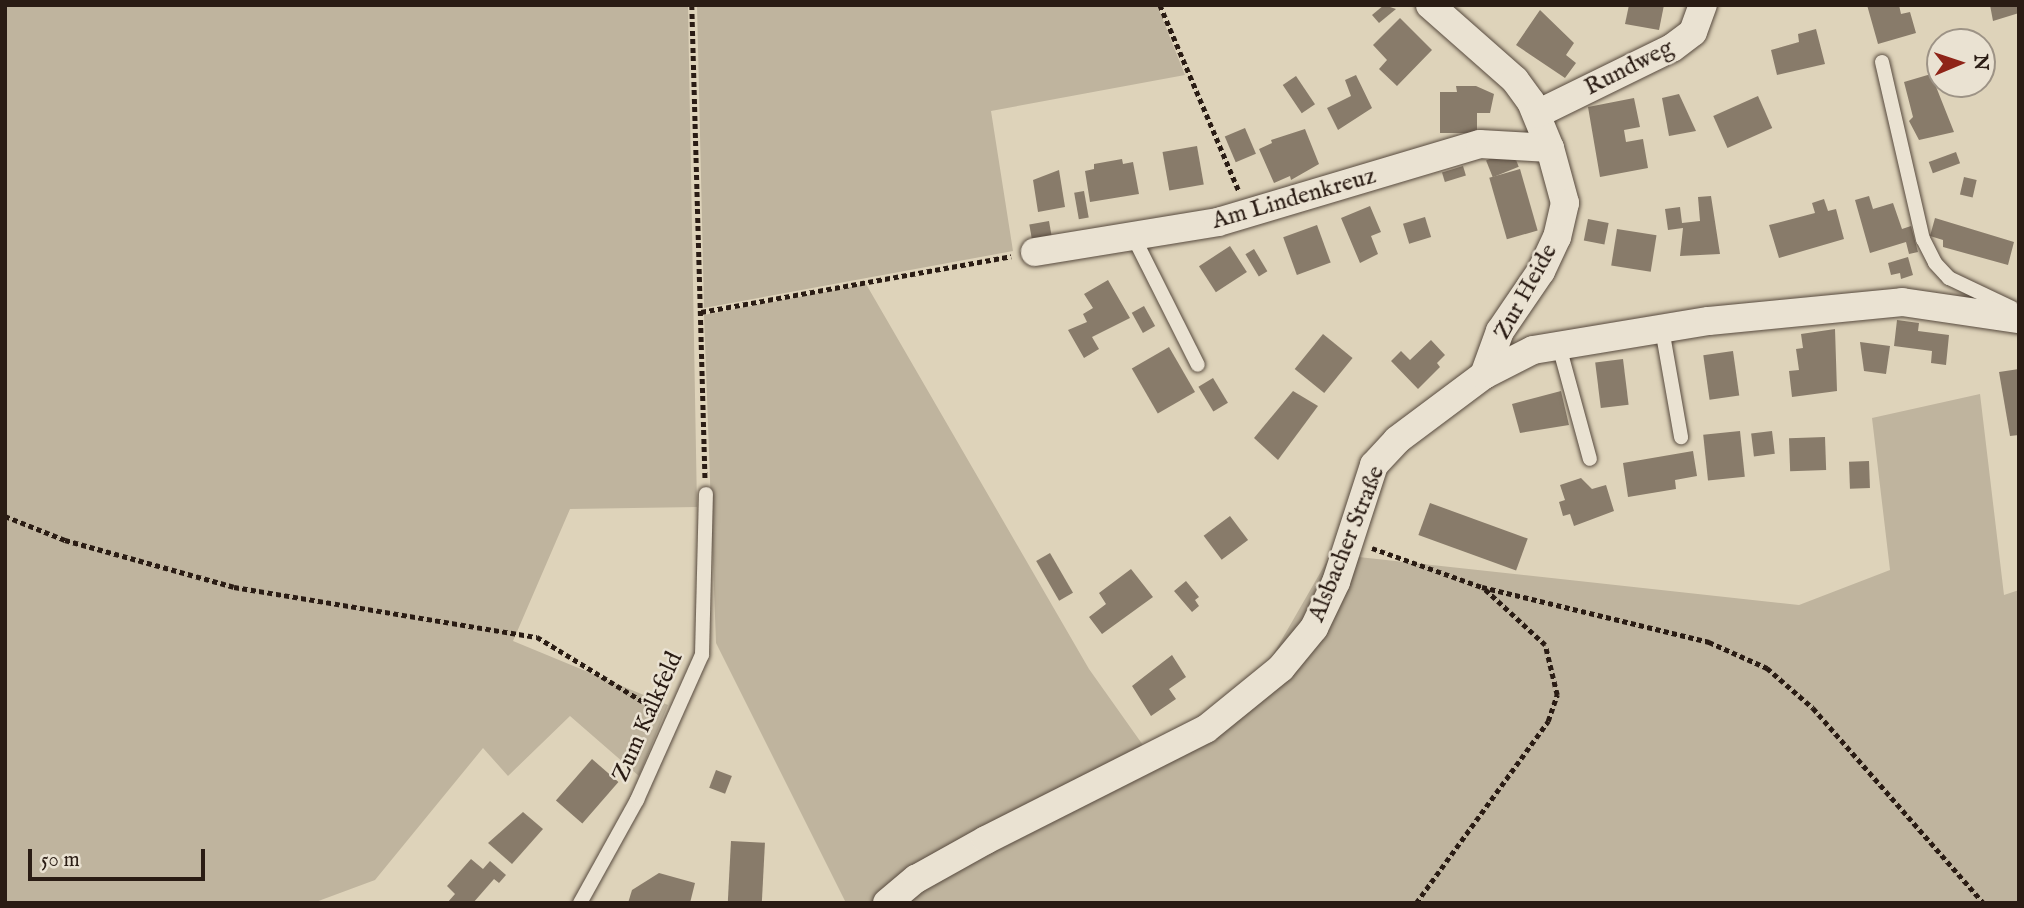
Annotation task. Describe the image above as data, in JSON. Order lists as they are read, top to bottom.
{
  "streets": {
    "street": [
      "Rundweg",
      "Am Lindenkreuz",
      "Zur Heide",
      "Alsbacher Straße"
    ],
    "lane": ["Zum Kalkfeld"]
  },
  "crossings": [
    ["Rundweg", "Zur Heide"],
    ["Am Lindenkreuz", "Zur Heide"],
    ["Zur Heide", "Alsbacher Straße"]
  ],
  "scale_bar": "50 m",
  "north": "right"
}
